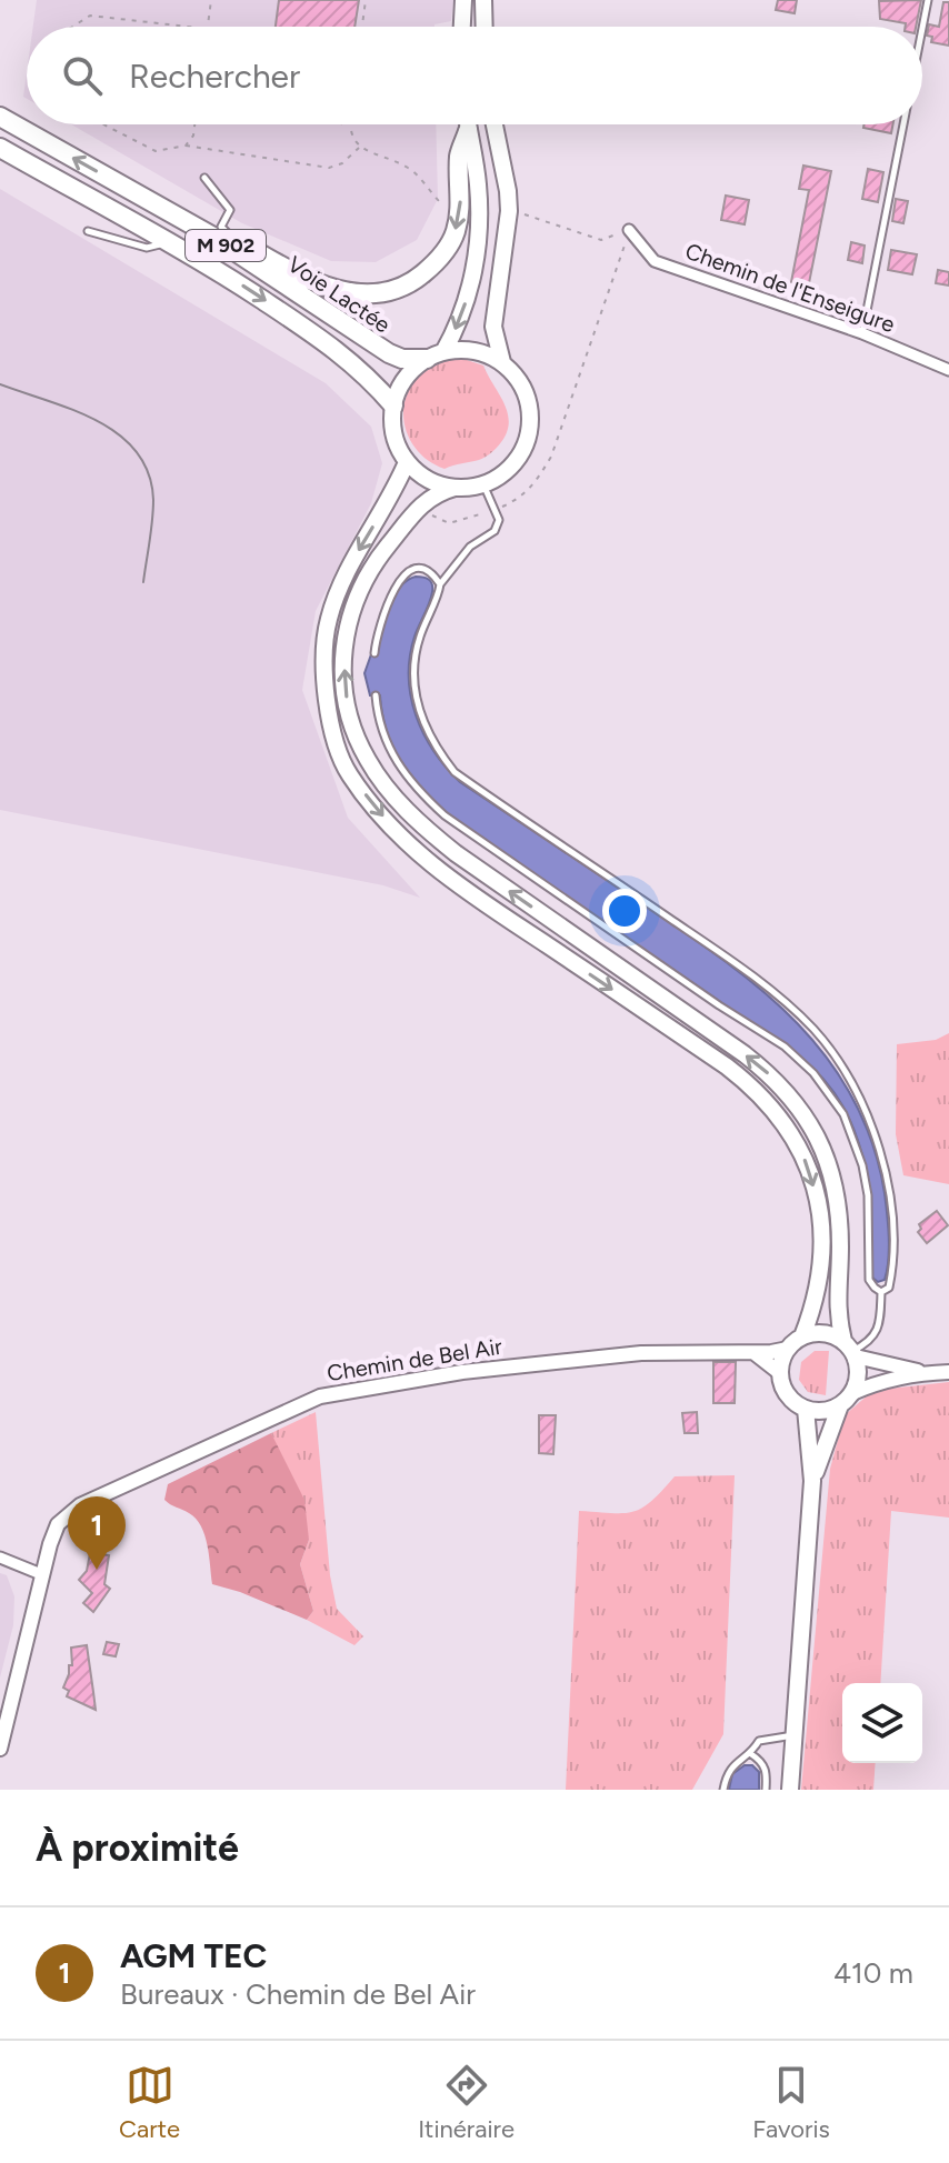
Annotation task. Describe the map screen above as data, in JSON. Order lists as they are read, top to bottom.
{
  "streets": {
    "highway": ["M 902", "Voie Lactée"],
    "street": ["Chemin de l'Enseigure", "Chemin de Bel Air"]
  },
  "page": {
    "search": "Rechercher",
    "pins": "1",
    "heading": "À proximité",
    "list": [
      {
        "mark": "1",
        "name": "AGM TEC",
        "note": "Bureaux · Chemin de Bel Air",
        "value": "410 m"
      }
    ],
    "nav": ["Carte", "Itinéraire", "Favoris"]
  }
}
